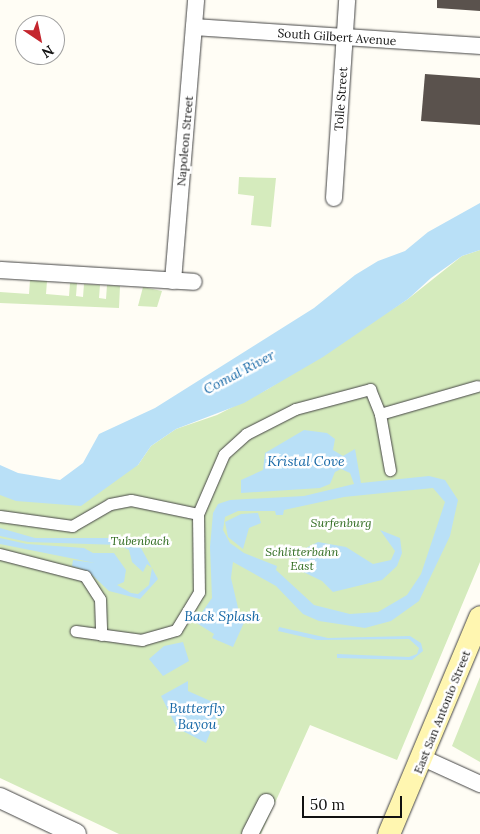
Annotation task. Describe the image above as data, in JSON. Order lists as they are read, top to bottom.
{
  "streets": {
    "main road": ["East San Antonio Street"],
    "street": ["South Gilbert Avenue", "Tolle Street", "Napoleon Street"]
  },
  "crossings": [
    ["South Gilbert Avenue", "Tolle Street"],
    ["South Gilbert Avenue", "Napoleon Street"]
  ],
  "water": [
    "Comal River",
    "Kristal Cove",
    "Back Splash",
    "Butterfly Bayou"
  ],
  "parks": ["Surfenburg", "Tubenbach", "Schlitterbahn East"],
  "scale_bar": "50 m",
  "north": "bottom right"
}
